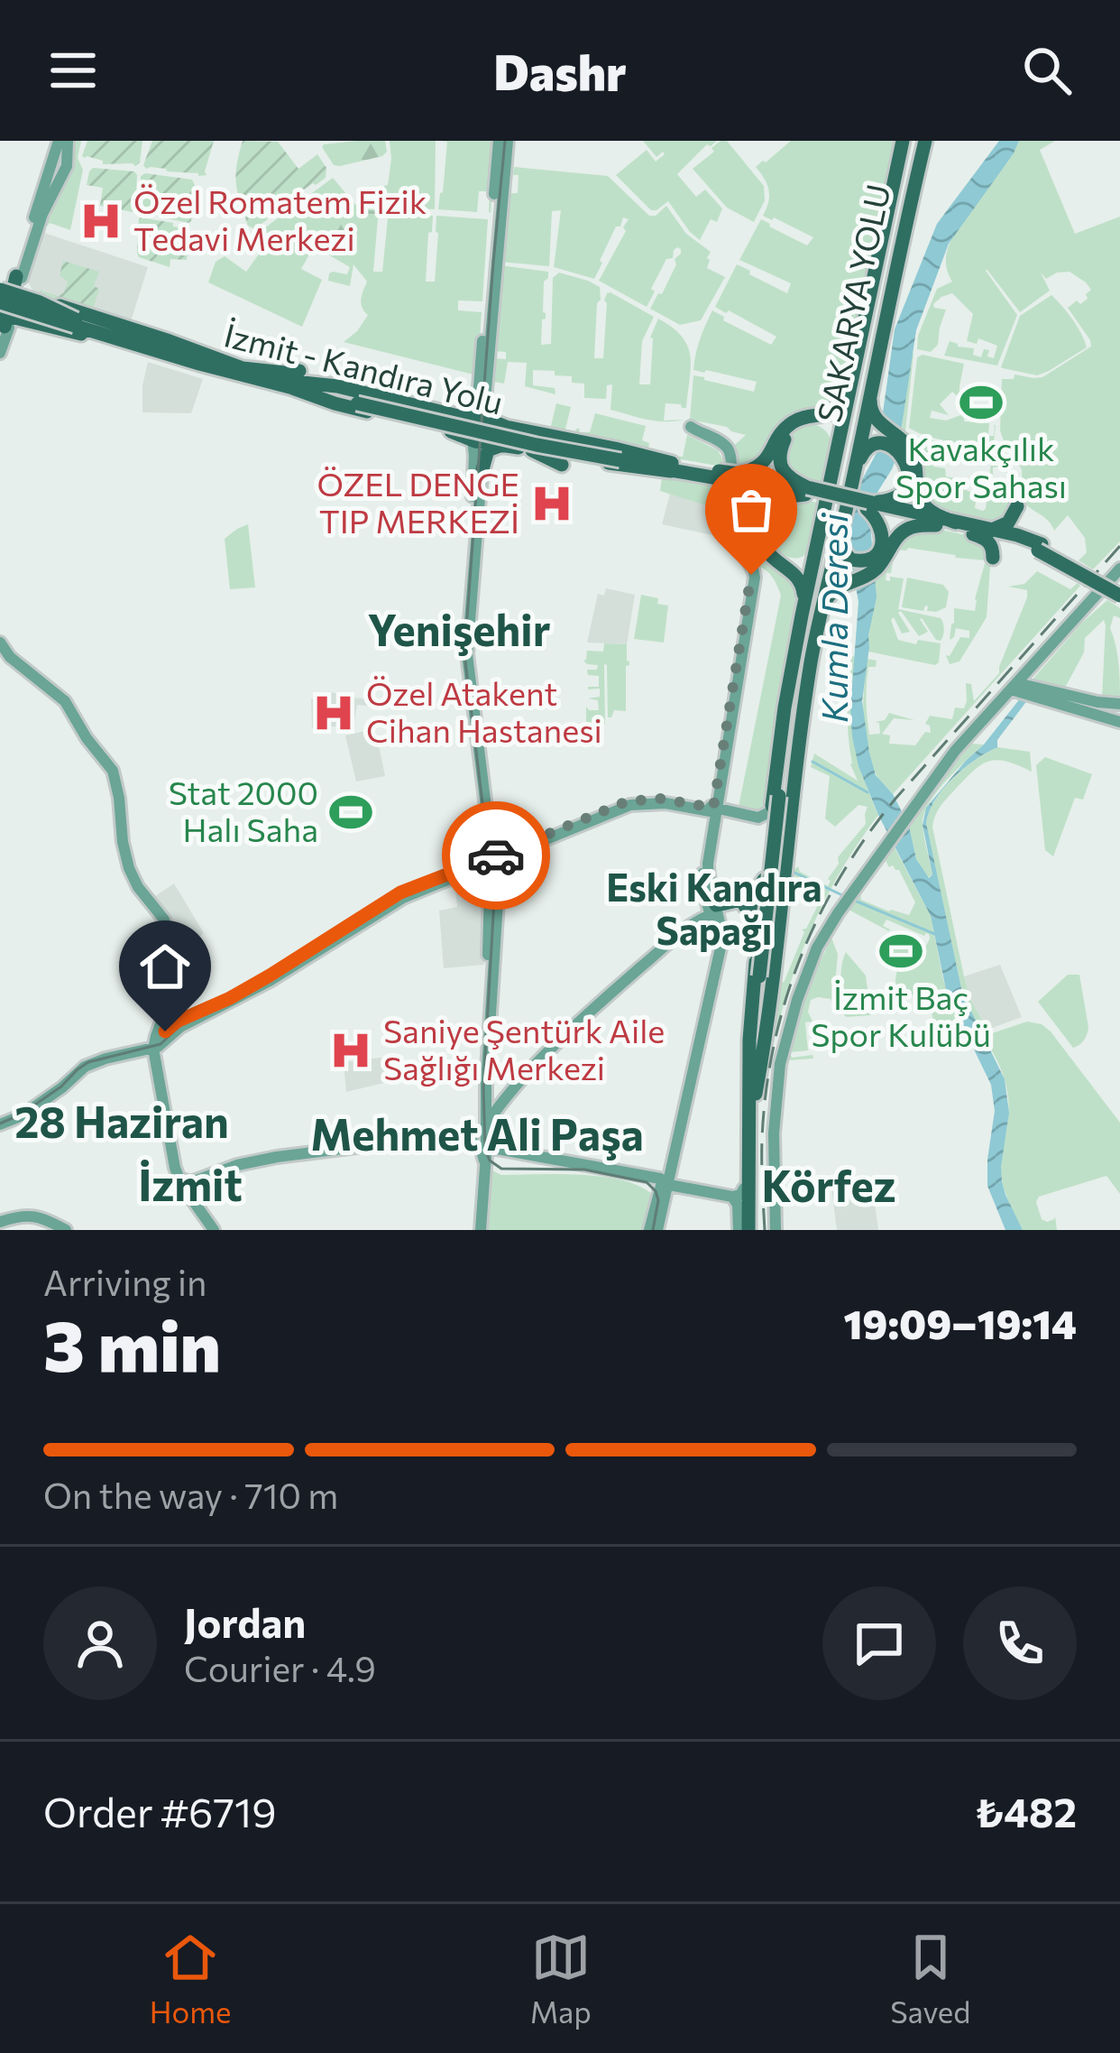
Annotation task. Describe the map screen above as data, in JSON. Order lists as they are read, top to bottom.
{
  "streets": {
    "highway": ["SAKARYA YOLU", "İzmit - Kandıra Yolu"]
  },
  "districts": [
    "Yenişehir",
    "Eski Kandıra Sapağı",
    "28 Haziran",
    "Mehmet Ali Paşa",
    "İzmit",
    "Körfez"
  ],
  "water": ["Kumla Deresi"],
  "places": {
    "hospital": [
      "Özel Romatem Fizik Tedavi Merkezi",
      "ÖZEL DENGE TIP MERKEZİ",
      "Özel Atakent Cihan Hastanesi",
      "Saniye Şentürk Aile Sağlığı Merkezi"
    ],
    "sports": ["Kavakçılık Spor Sahası", "Stat 2000 Halı Saha", "İzmit Baç Spor Kulübü"]
  },
  "page": {
    "header": "Dashr",
    "heading": ["3 min", "Arriving in", "19:09–19:14"],
    "panel": [
      "Jordan",
      "Courier · 4.9",
      "Order #6719",
      "₺482"
    ],
    "bar": "On the way · 710 m",
    "tabs": ["Home", "Map", "Saved"]
  }
}
